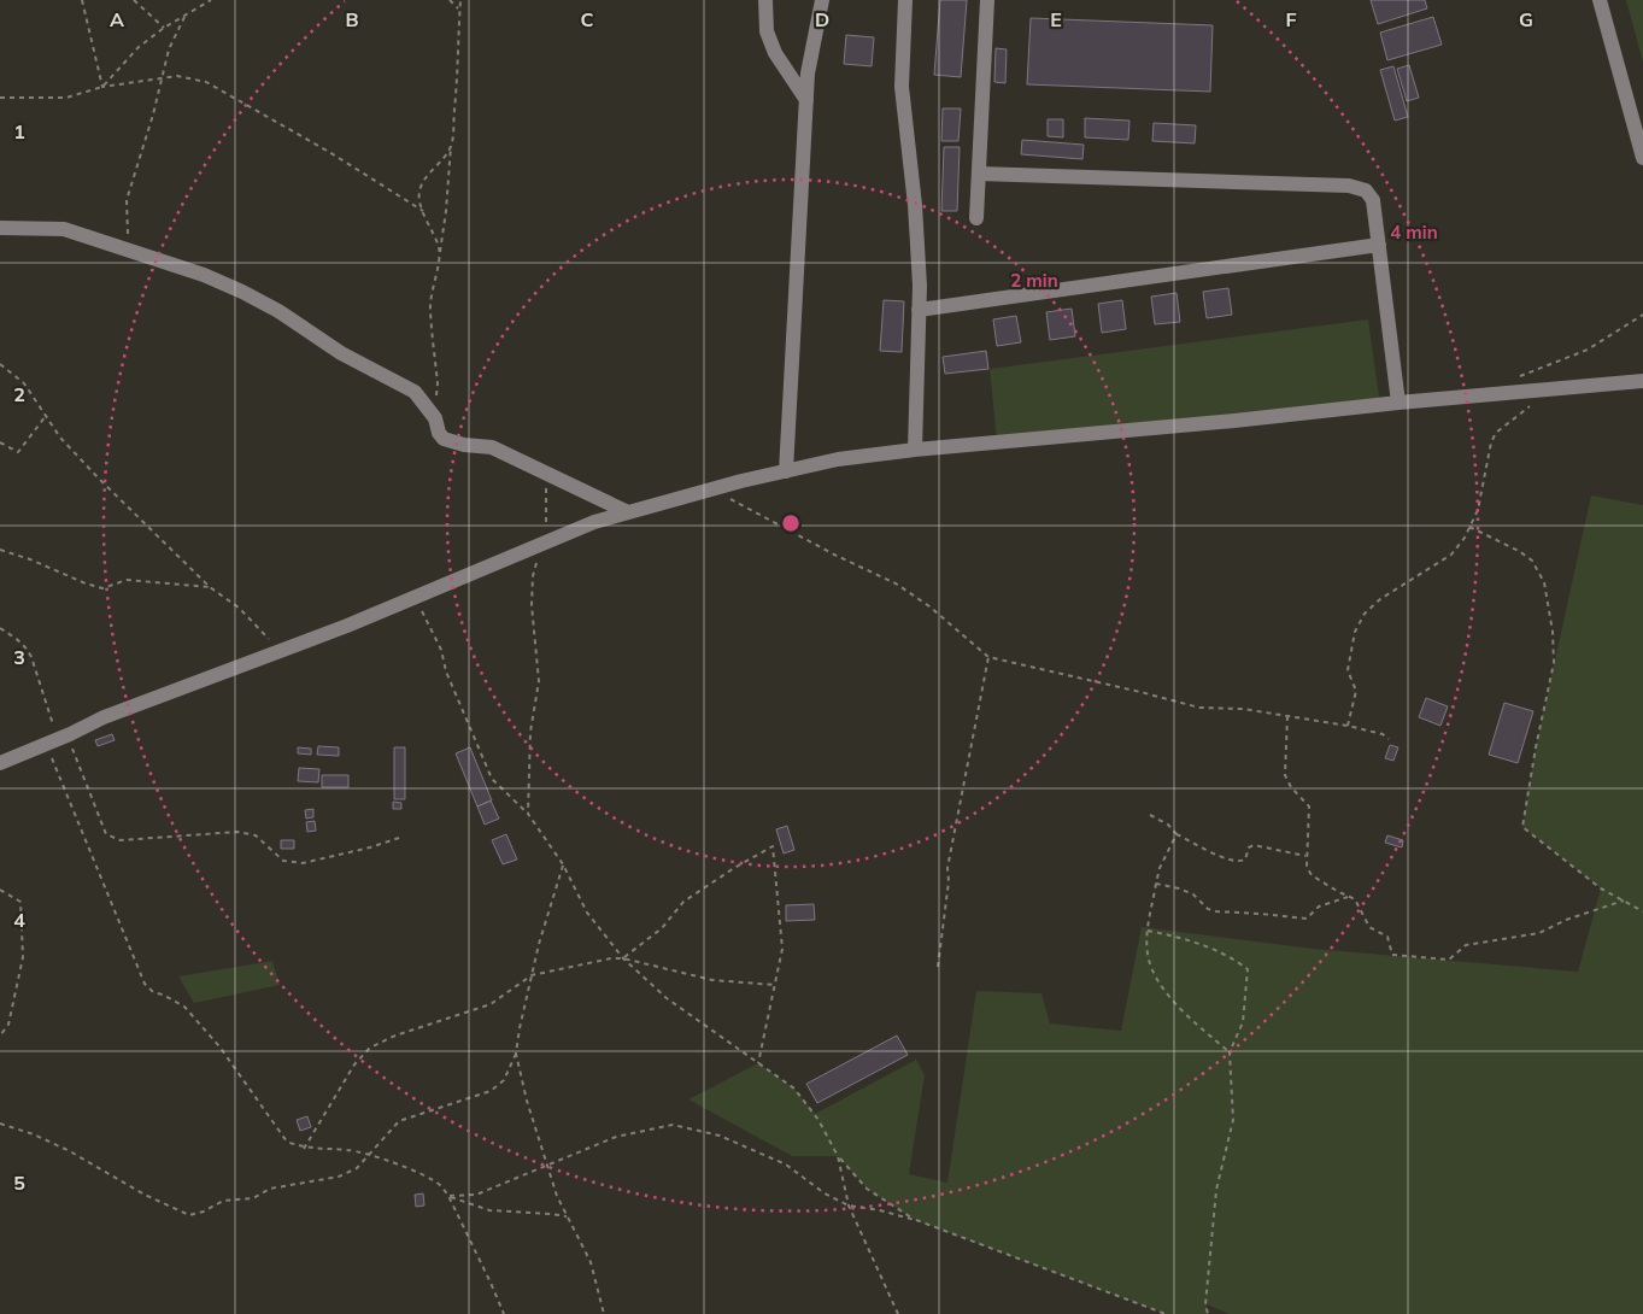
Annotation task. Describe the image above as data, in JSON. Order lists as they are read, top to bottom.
{
  "grid": {
    "columns": [
      "A",
      "B",
      "C",
      "D",
      "E",
      "F",
      "G"
    ],
    "rows": [
      "1",
      "2",
      "3",
      "4",
      "5"
    ]
  },
  "rings": ["4 min", "2 min"]
}
